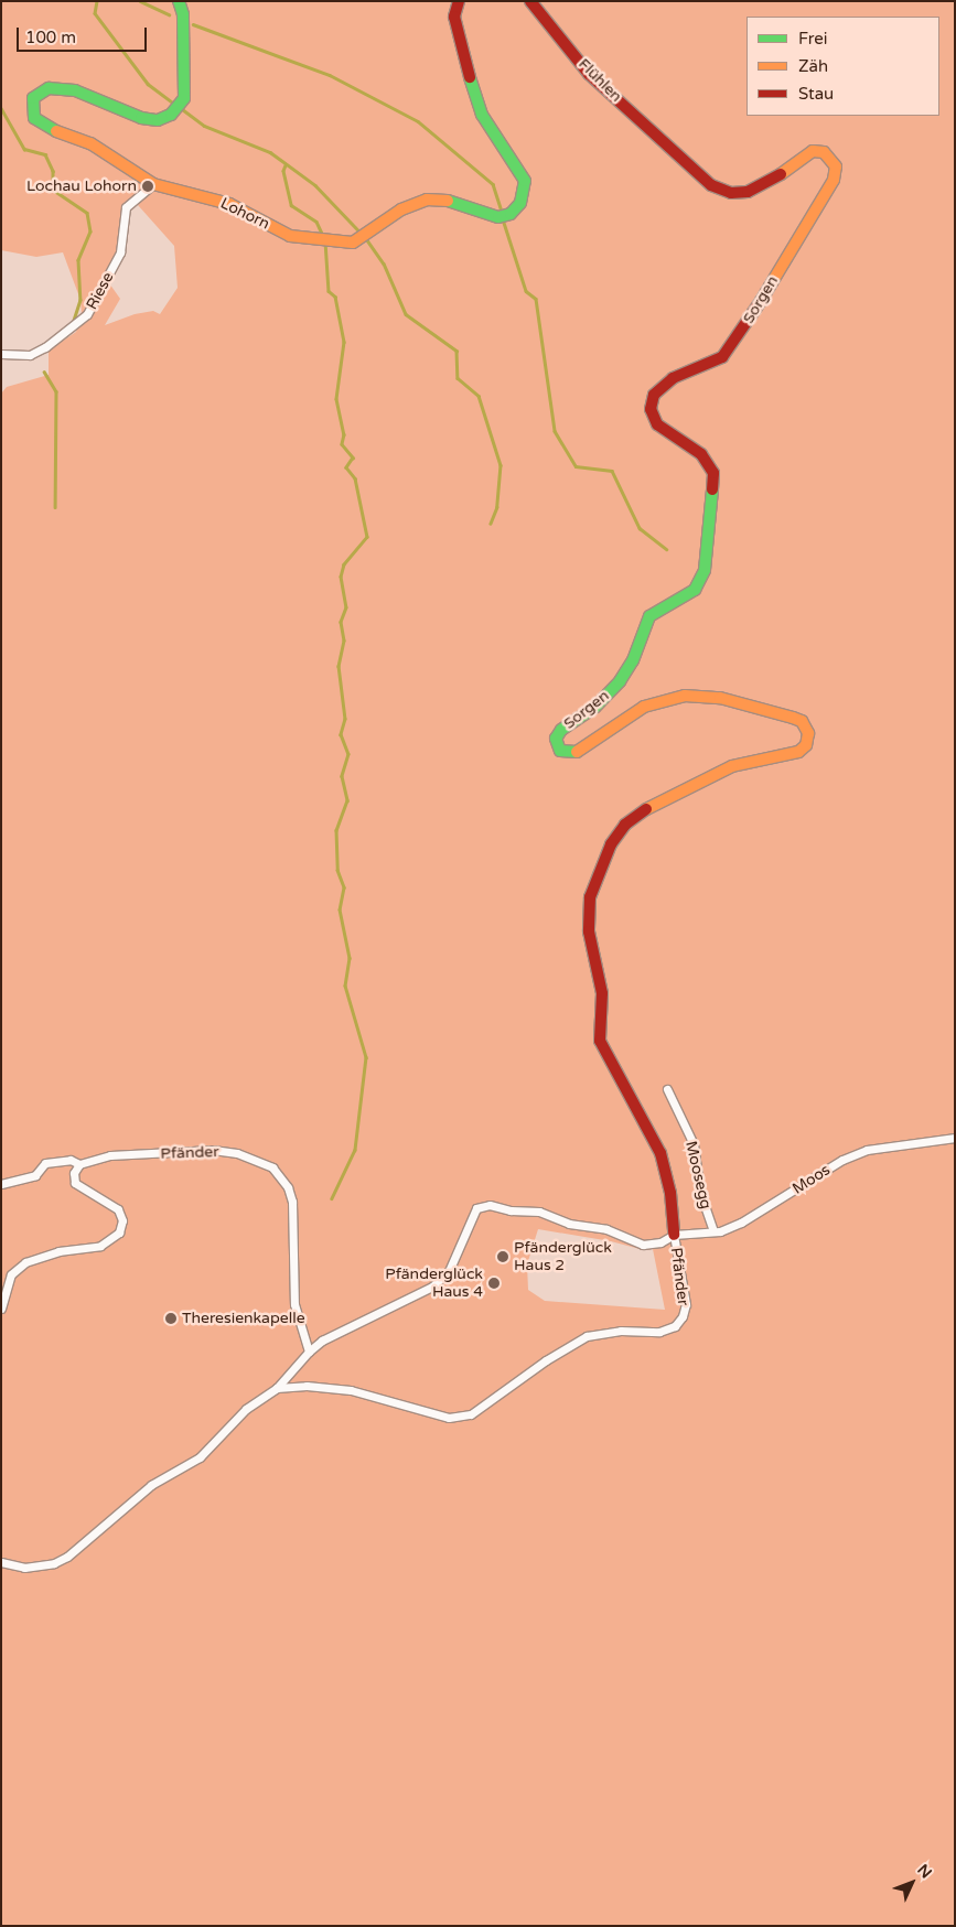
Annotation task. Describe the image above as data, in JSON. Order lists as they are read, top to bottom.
{
  "streets": {
    "street": [
      "Flühlen",
      "Lohorn",
      "Riese",
      "Sorgen",
      "Pfänder",
      "Moosegg",
      "Moos"
    ]
  },
  "crossings": [
    ["Flühlen", "Sorgen"],
    ["Lohorn", "Riese"],
    ["Sorgen", "Pfänder"],
    ["Sorgen", "Moos"],
    ["Pfänder", "Moos"],
    ["Moosegg", "Moos"]
  ],
  "places": [
    "Lochau Lohorn",
    "Pfänderglück Haus 2",
    "Pfänderglück Haus 4",
    "Theresienkapelle"
  ],
  "legend": ["Frei", "Zäh", "Stau"],
  "scale_bar": "100 m",
  "north": "top right"
}
